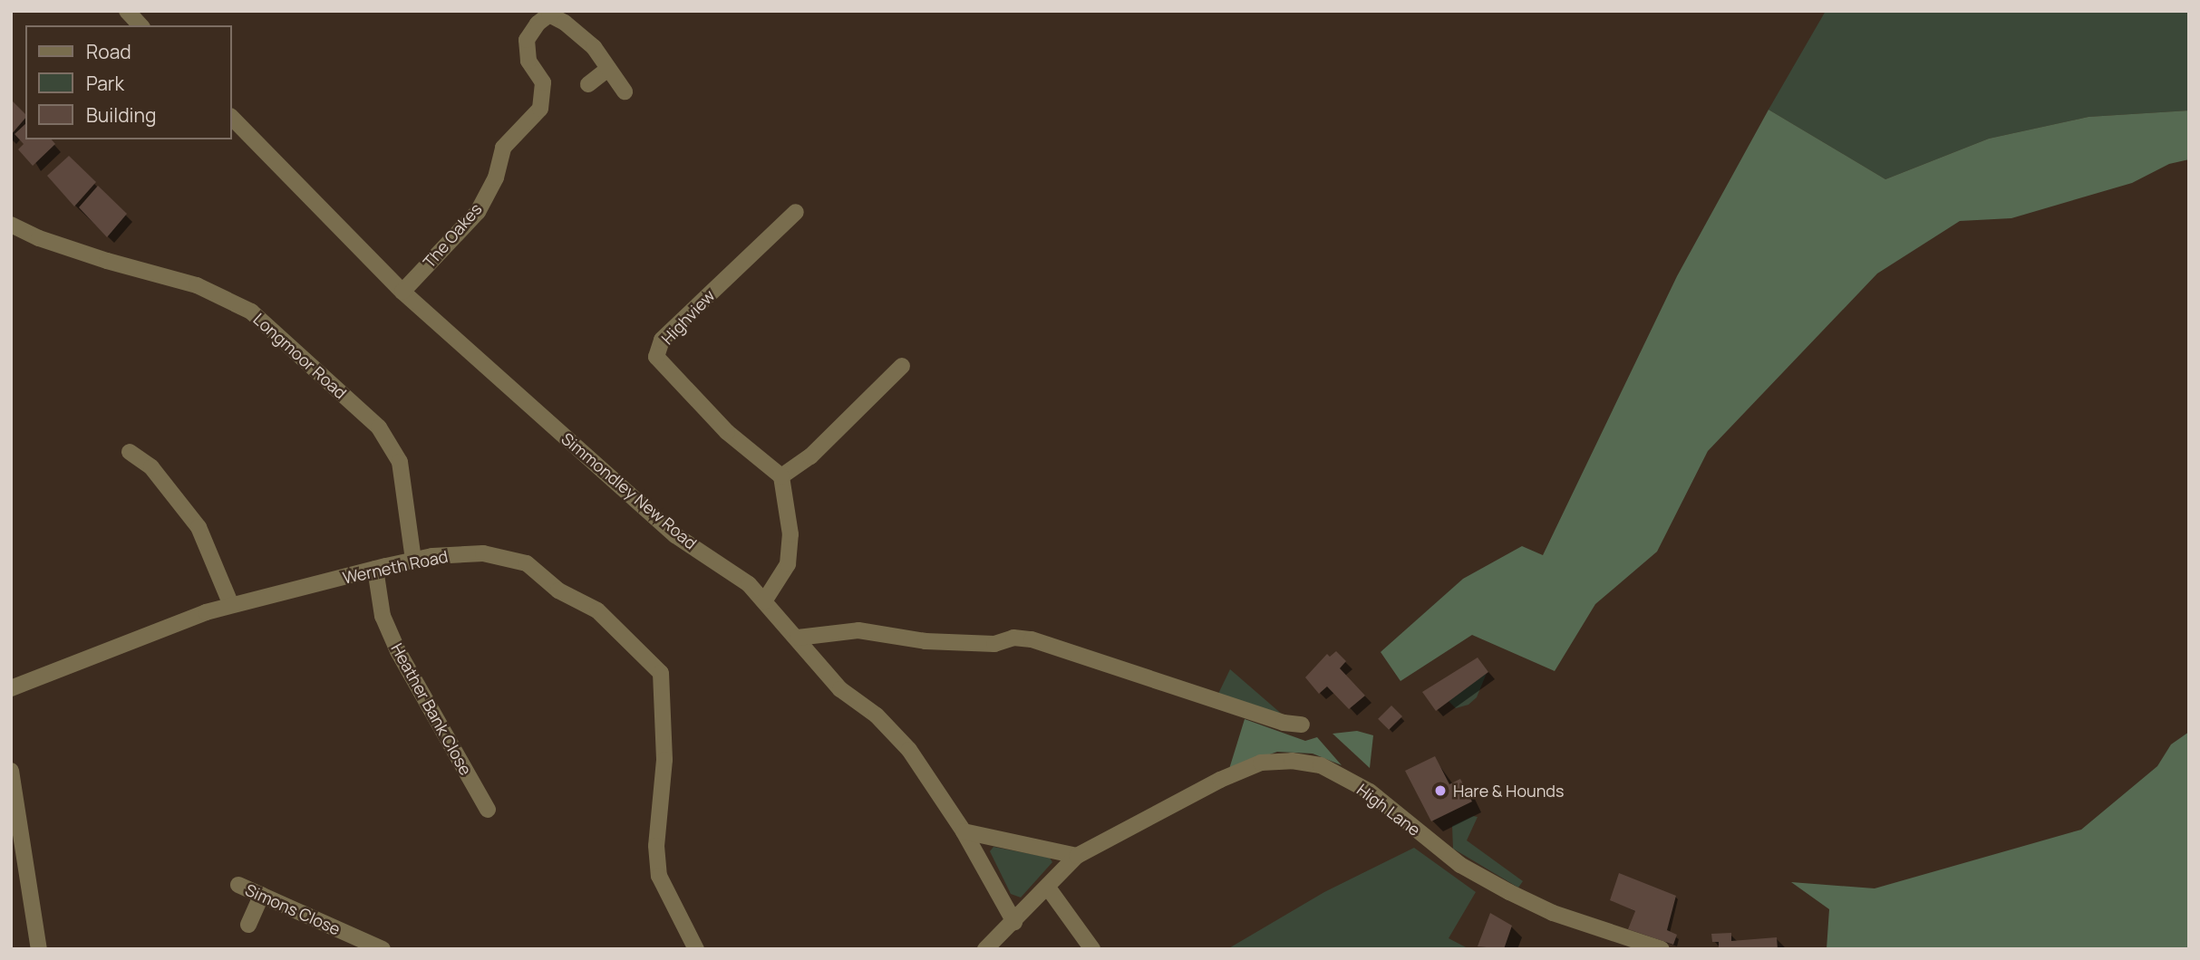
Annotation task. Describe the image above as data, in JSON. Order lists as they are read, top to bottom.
{
  "streets": {
    "street": [
      "The Oakes",
      "Highview",
      "Longmoor Road",
      "Simmondley New Road",
      "Werneth Road",
      "Heather Bank Close",
      "High Lane",
      "Simons Close"
    ]
  },
  "crossings": [
    ["The Oakes", "Simmondley New Road"],
    ["Longmoor Road", "Werneth Road"],
    ["Simmondley New Road", "High Lane"],
    ["Werneth Road", "Heather Bank Close"]
  ],
  "places": ["Hare & Hounds"],
  "legend": ["Road", "Park", "Building"]
}
